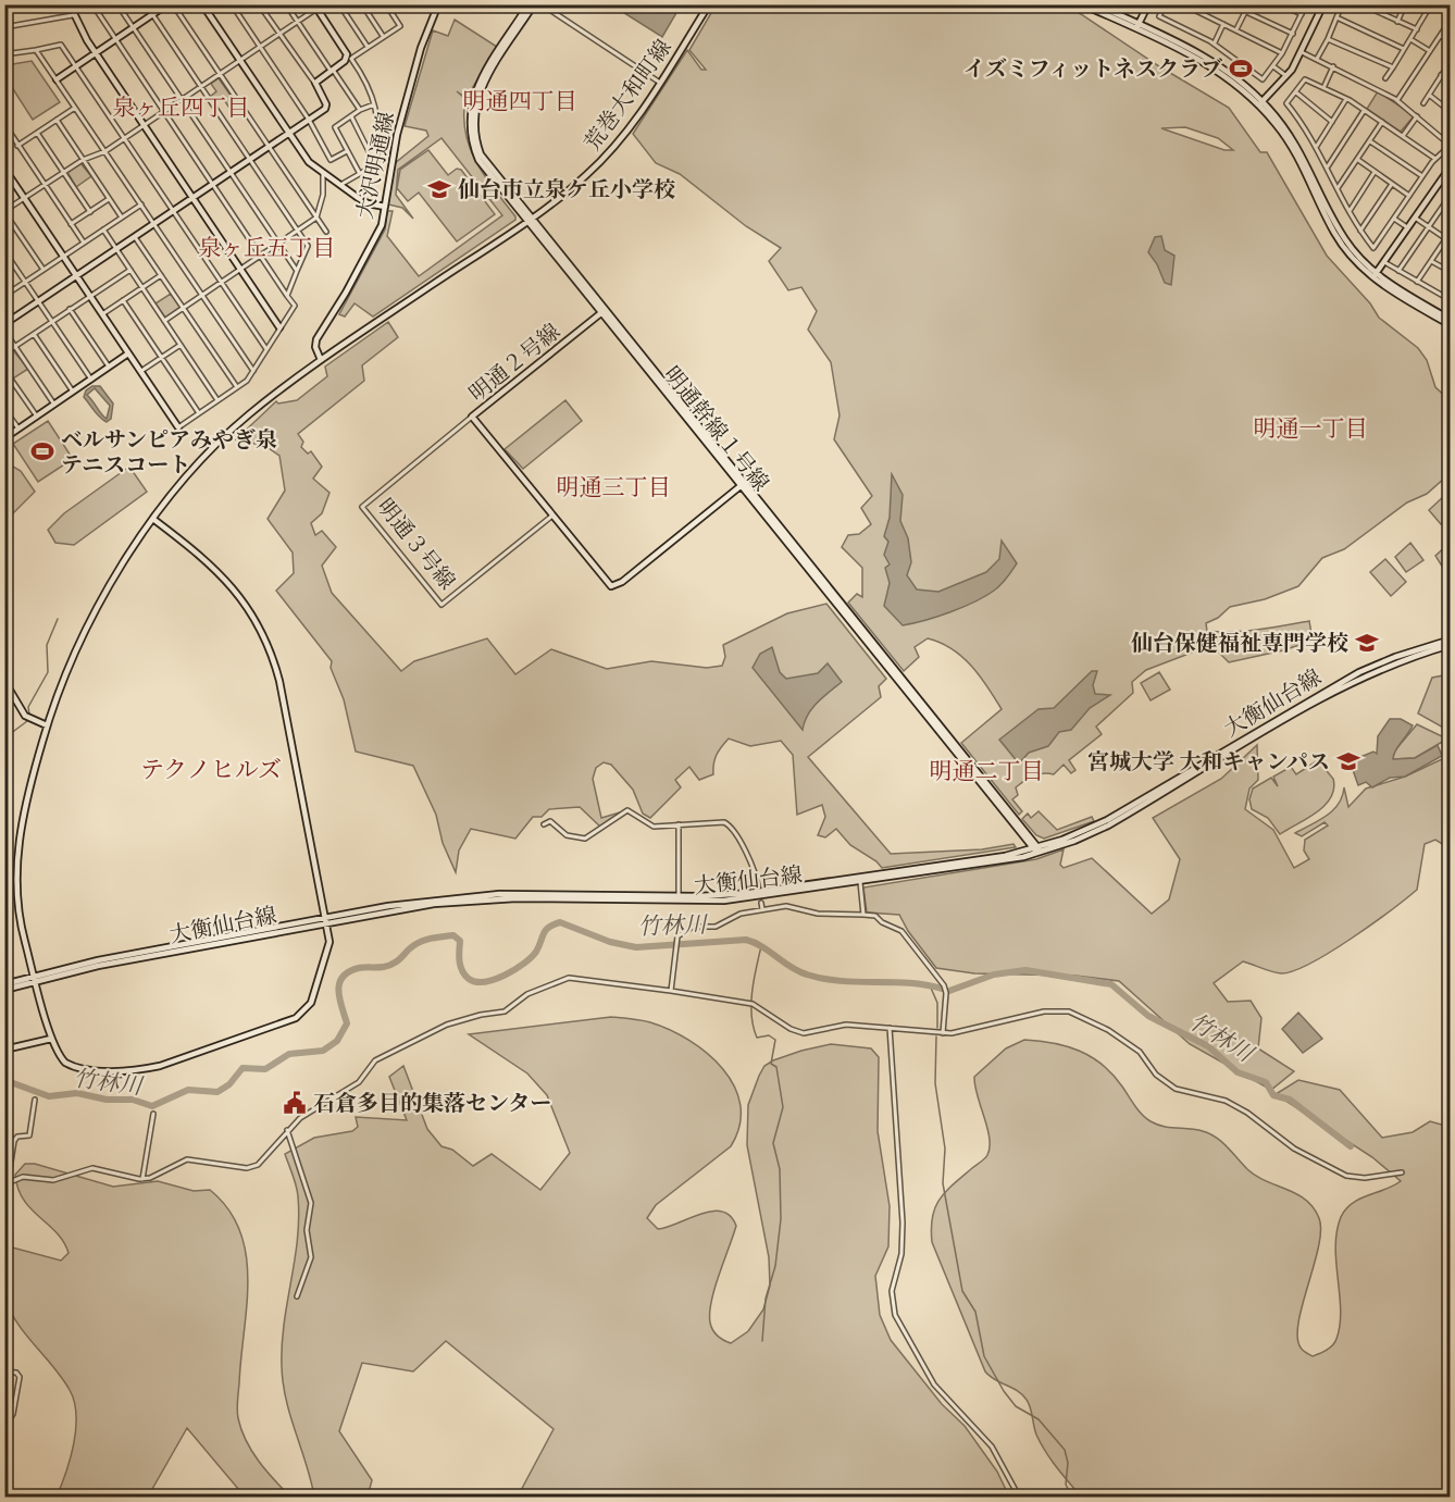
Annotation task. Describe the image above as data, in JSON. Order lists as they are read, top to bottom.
{
  "streets": {
    "street": [
      "荒巻大和町線",
      "大沢明通線",
      "明通２号線",
      "明通幹線１号線",
      "明通３号線",
      "大衡仙台線"
    ]
  },
  "crossings": [
    ["荒巻大和町線", "大沢明通線"],
    ["荒巻大和町線", "明通幹線１号線"],
    ["荒巻大和町線", "大衡仙台線"],
    ["明通２号線", "明通幹線１号線"],
    ["明通２号線", "明通３号線"],
    ["明通幹線１号線", "大衡仙台線"]
  ],
  "districts": [
    "明通四丁目",
    "泉ヶ丘四丁目",
    "泉ヶ丘五丁目",
    "明通一丁目",
    "明通三丁目",
    "テクノヒルズ",
    "明通二丁目"
  ],
  "water": ["竹林川"],
  "places": {
    "sports": ["イズミフィットネスクラブ", "ベルサンピアみやぎ泉 テニスコート"],
    "school or university": ["仙台市立泉ケ丘小学校", "仙台保健福祉専門学校", "宮城大学 大和キャンパス"],
    "public building": ["石倉多目的集落センター"]
  }
}
